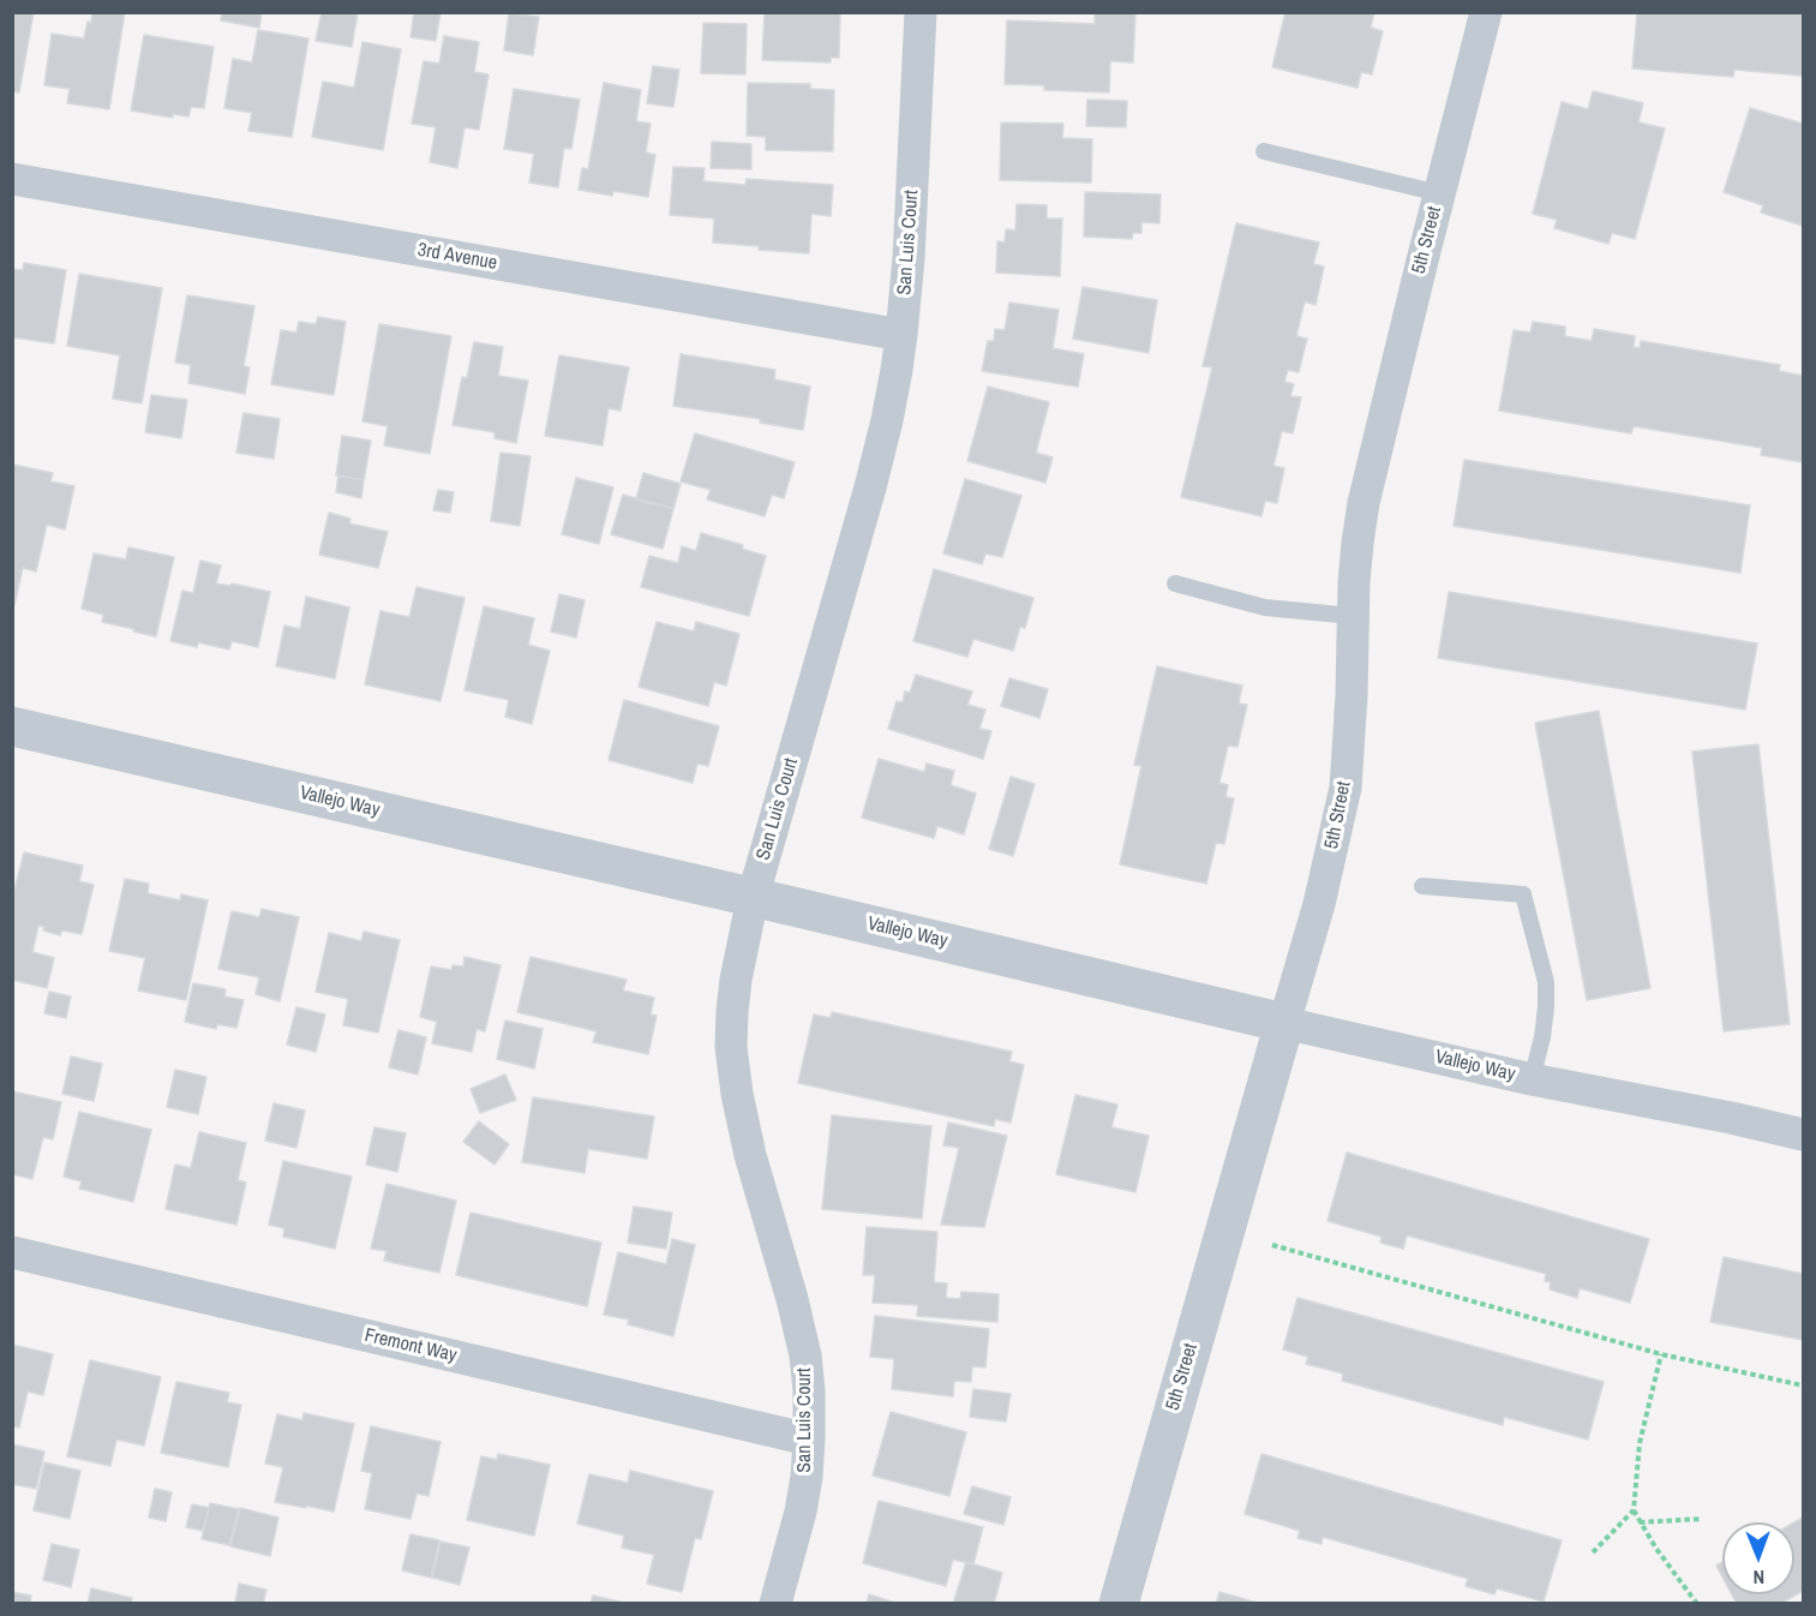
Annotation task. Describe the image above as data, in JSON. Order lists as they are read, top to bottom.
{
  "streets": {
    "street": [
      "5th Street",
      "San Luis Court",
      "3rd Avenue",
      "Vallejo Way",
      "Fremont Way"
    ]
  },
  "crossings": [
    ["5th Street", "Vallejo Way"],
    ["San Luis Court", "3rd Avenue"],
    ["San Luis Court", "Vallejo Way"],
    ["San Luis Court", "Fremont Way"]
  ],
  "north": "bottom"
}
